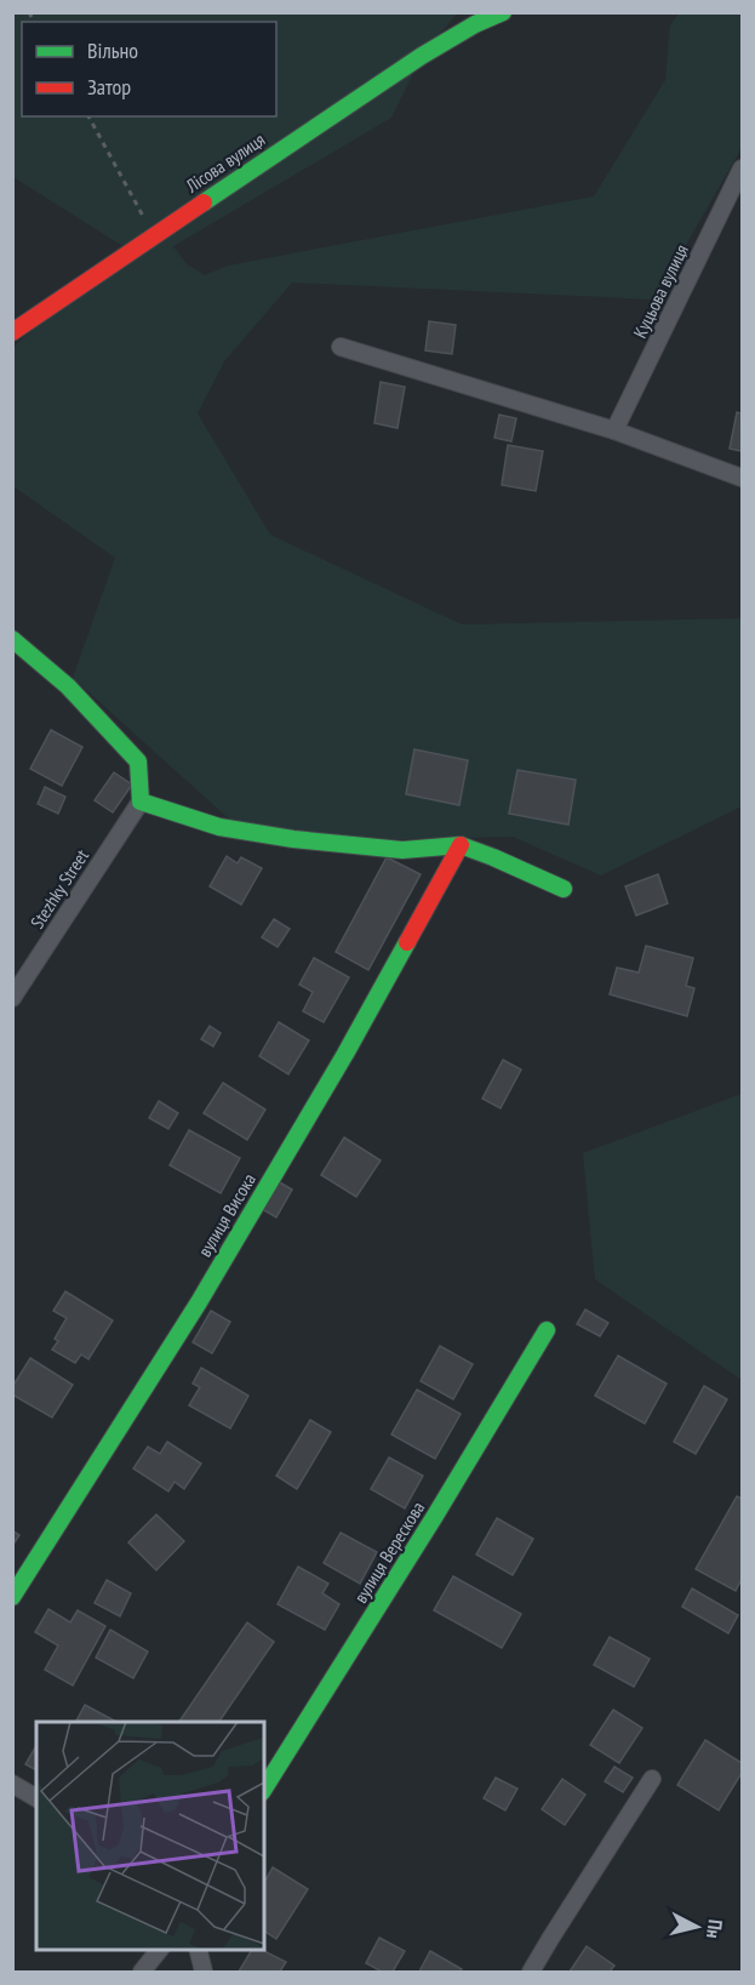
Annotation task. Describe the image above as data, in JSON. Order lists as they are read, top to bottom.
{
  "streets": {
    "street": [
      "Лісова вулиця",
      "Куцьова вулиця",
      "Stezhky Street",
      "вулиця Висока",
      "вулиця Верескова"
    ]
  },
  "legend": ["Вільно", "Затор"],
  "north": "right"
}
